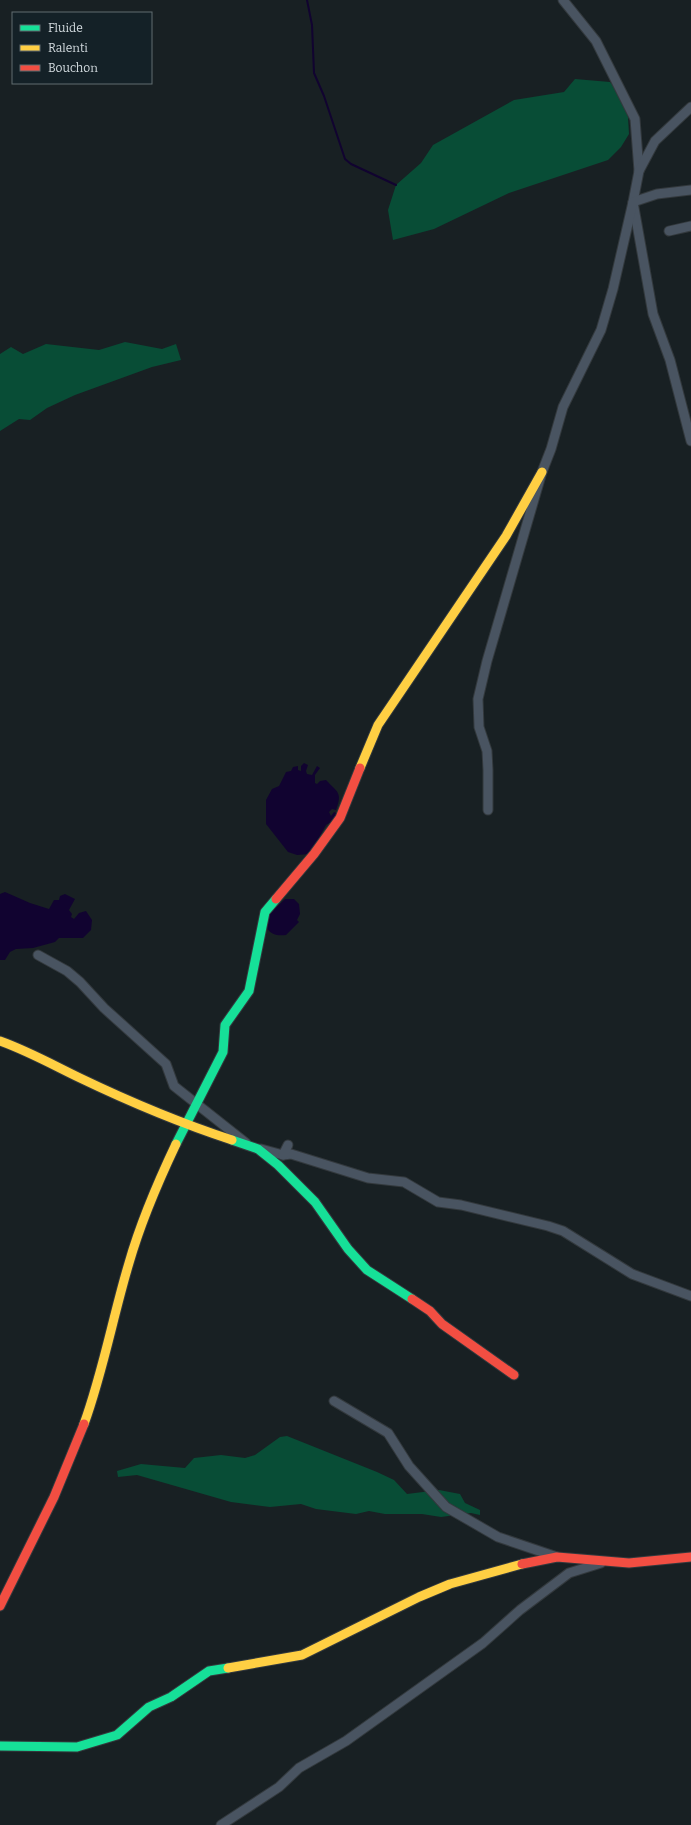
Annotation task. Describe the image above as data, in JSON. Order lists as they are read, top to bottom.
{
  "legend": ["Fluide", "Ralenti", "Bouchon"]
}
